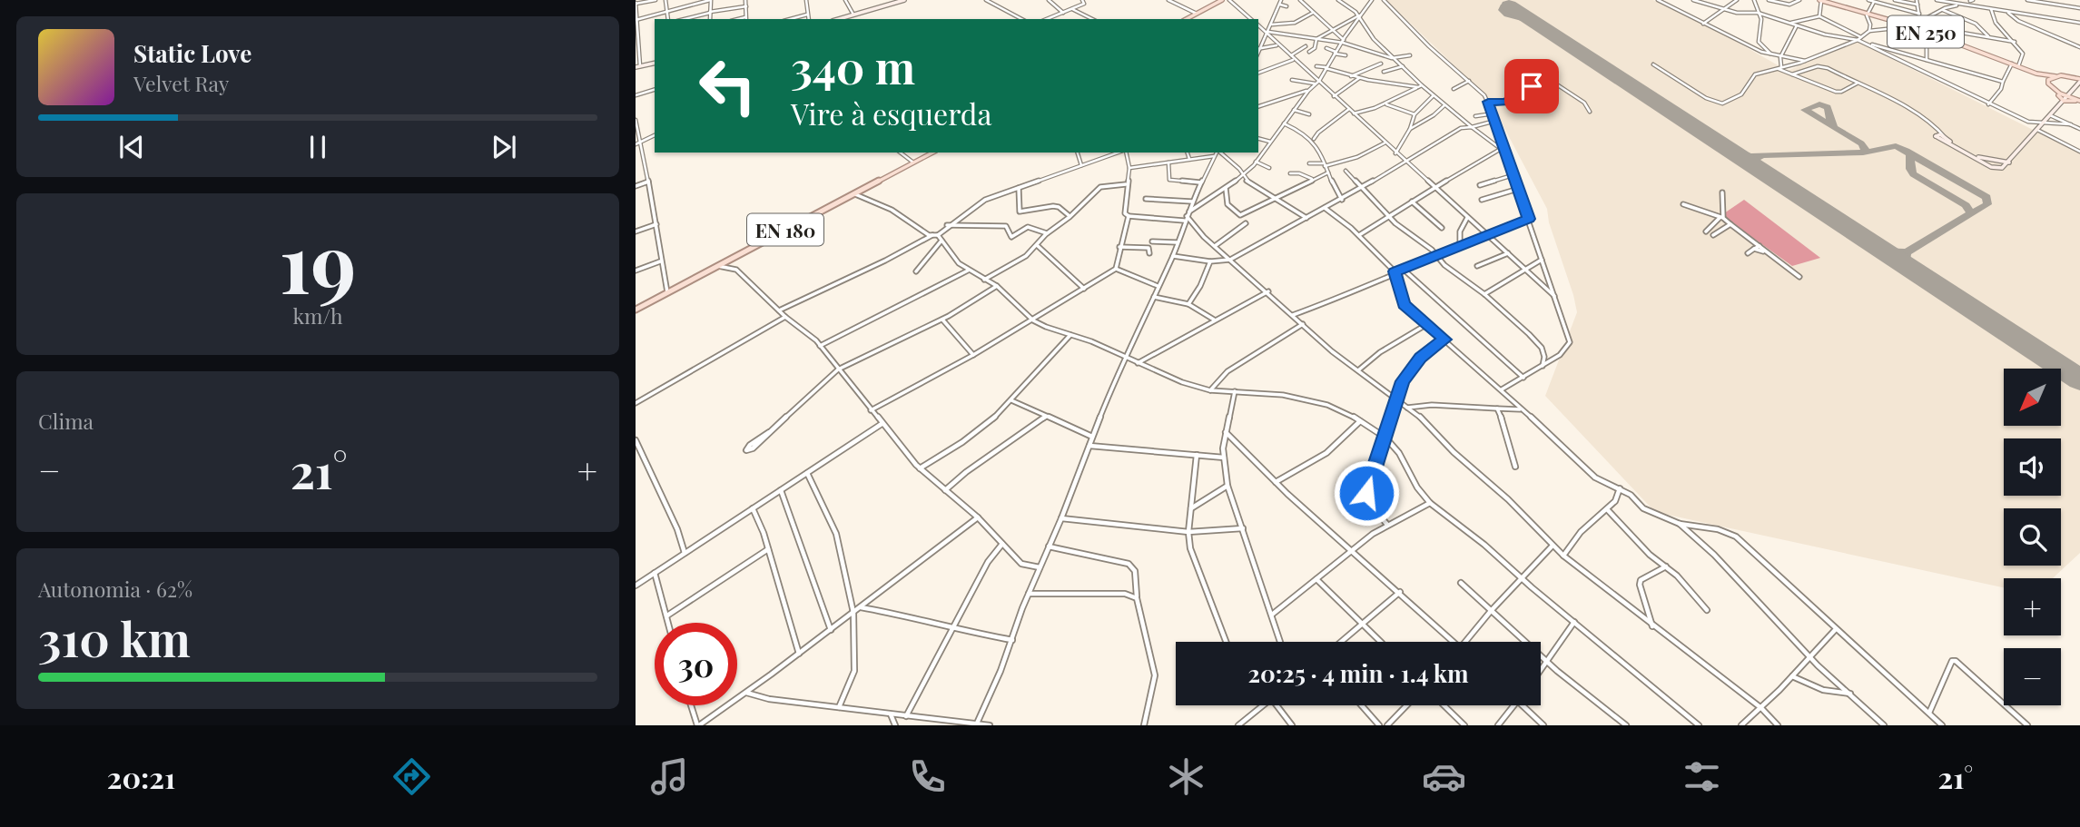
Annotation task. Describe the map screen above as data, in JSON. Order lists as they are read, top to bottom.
{
  "streets": {
    "main road": ["EN 250", "EN 180"]
  },
  "north": "bottom left",
  "page": {
    "turn": ["340 m", "Vire à esquerda"],
    "song": ["Static Love", "Velvet Ray"],
    "tile": [
      ["19", "km/h"],
      "Clima",
      ["Autonomia · 62%", "310 km"]
    ],
    "map_buttons": ["+", "−"],
    "heat": ["−", "21°", "+"],
    "limit": "30",
    "trip": "20:25 · 4 min · 1.4 km",
    "tabs": ["20:21", "21°"]
  }
}
